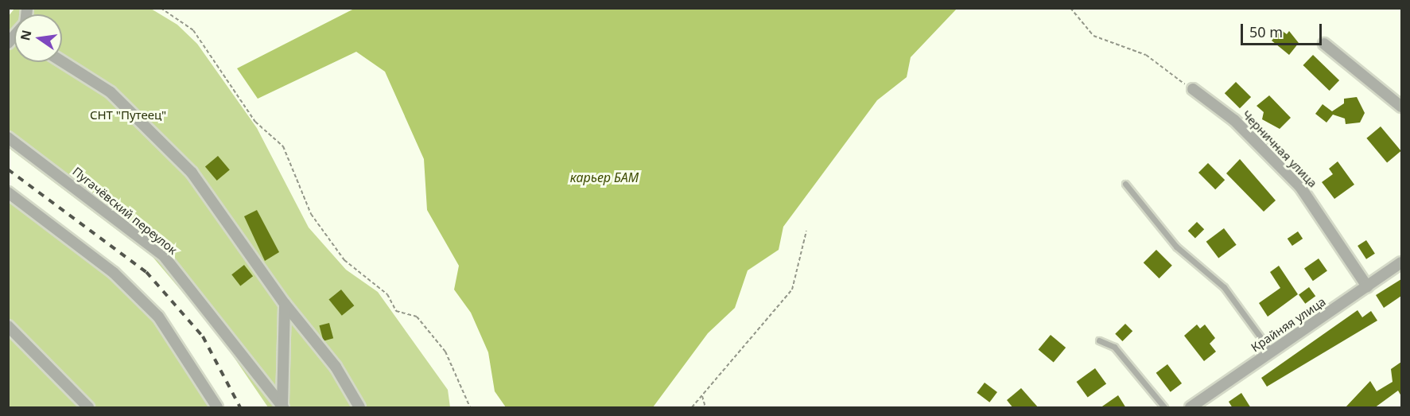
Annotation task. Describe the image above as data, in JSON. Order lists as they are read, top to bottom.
{
  "streets": {
    "street": ["Черничная улица", "Пугачёвский переулок", "Крайняя улица"]
  },
  "crossings": [
    ["Черничная улица", "Крайняя улица"]
  ],
  "water": ["карьер БАМ"],
  "parks": ["СНТ \"Путеец\""],
  "scale_bar": "50 m",
  "north": "left"
}
